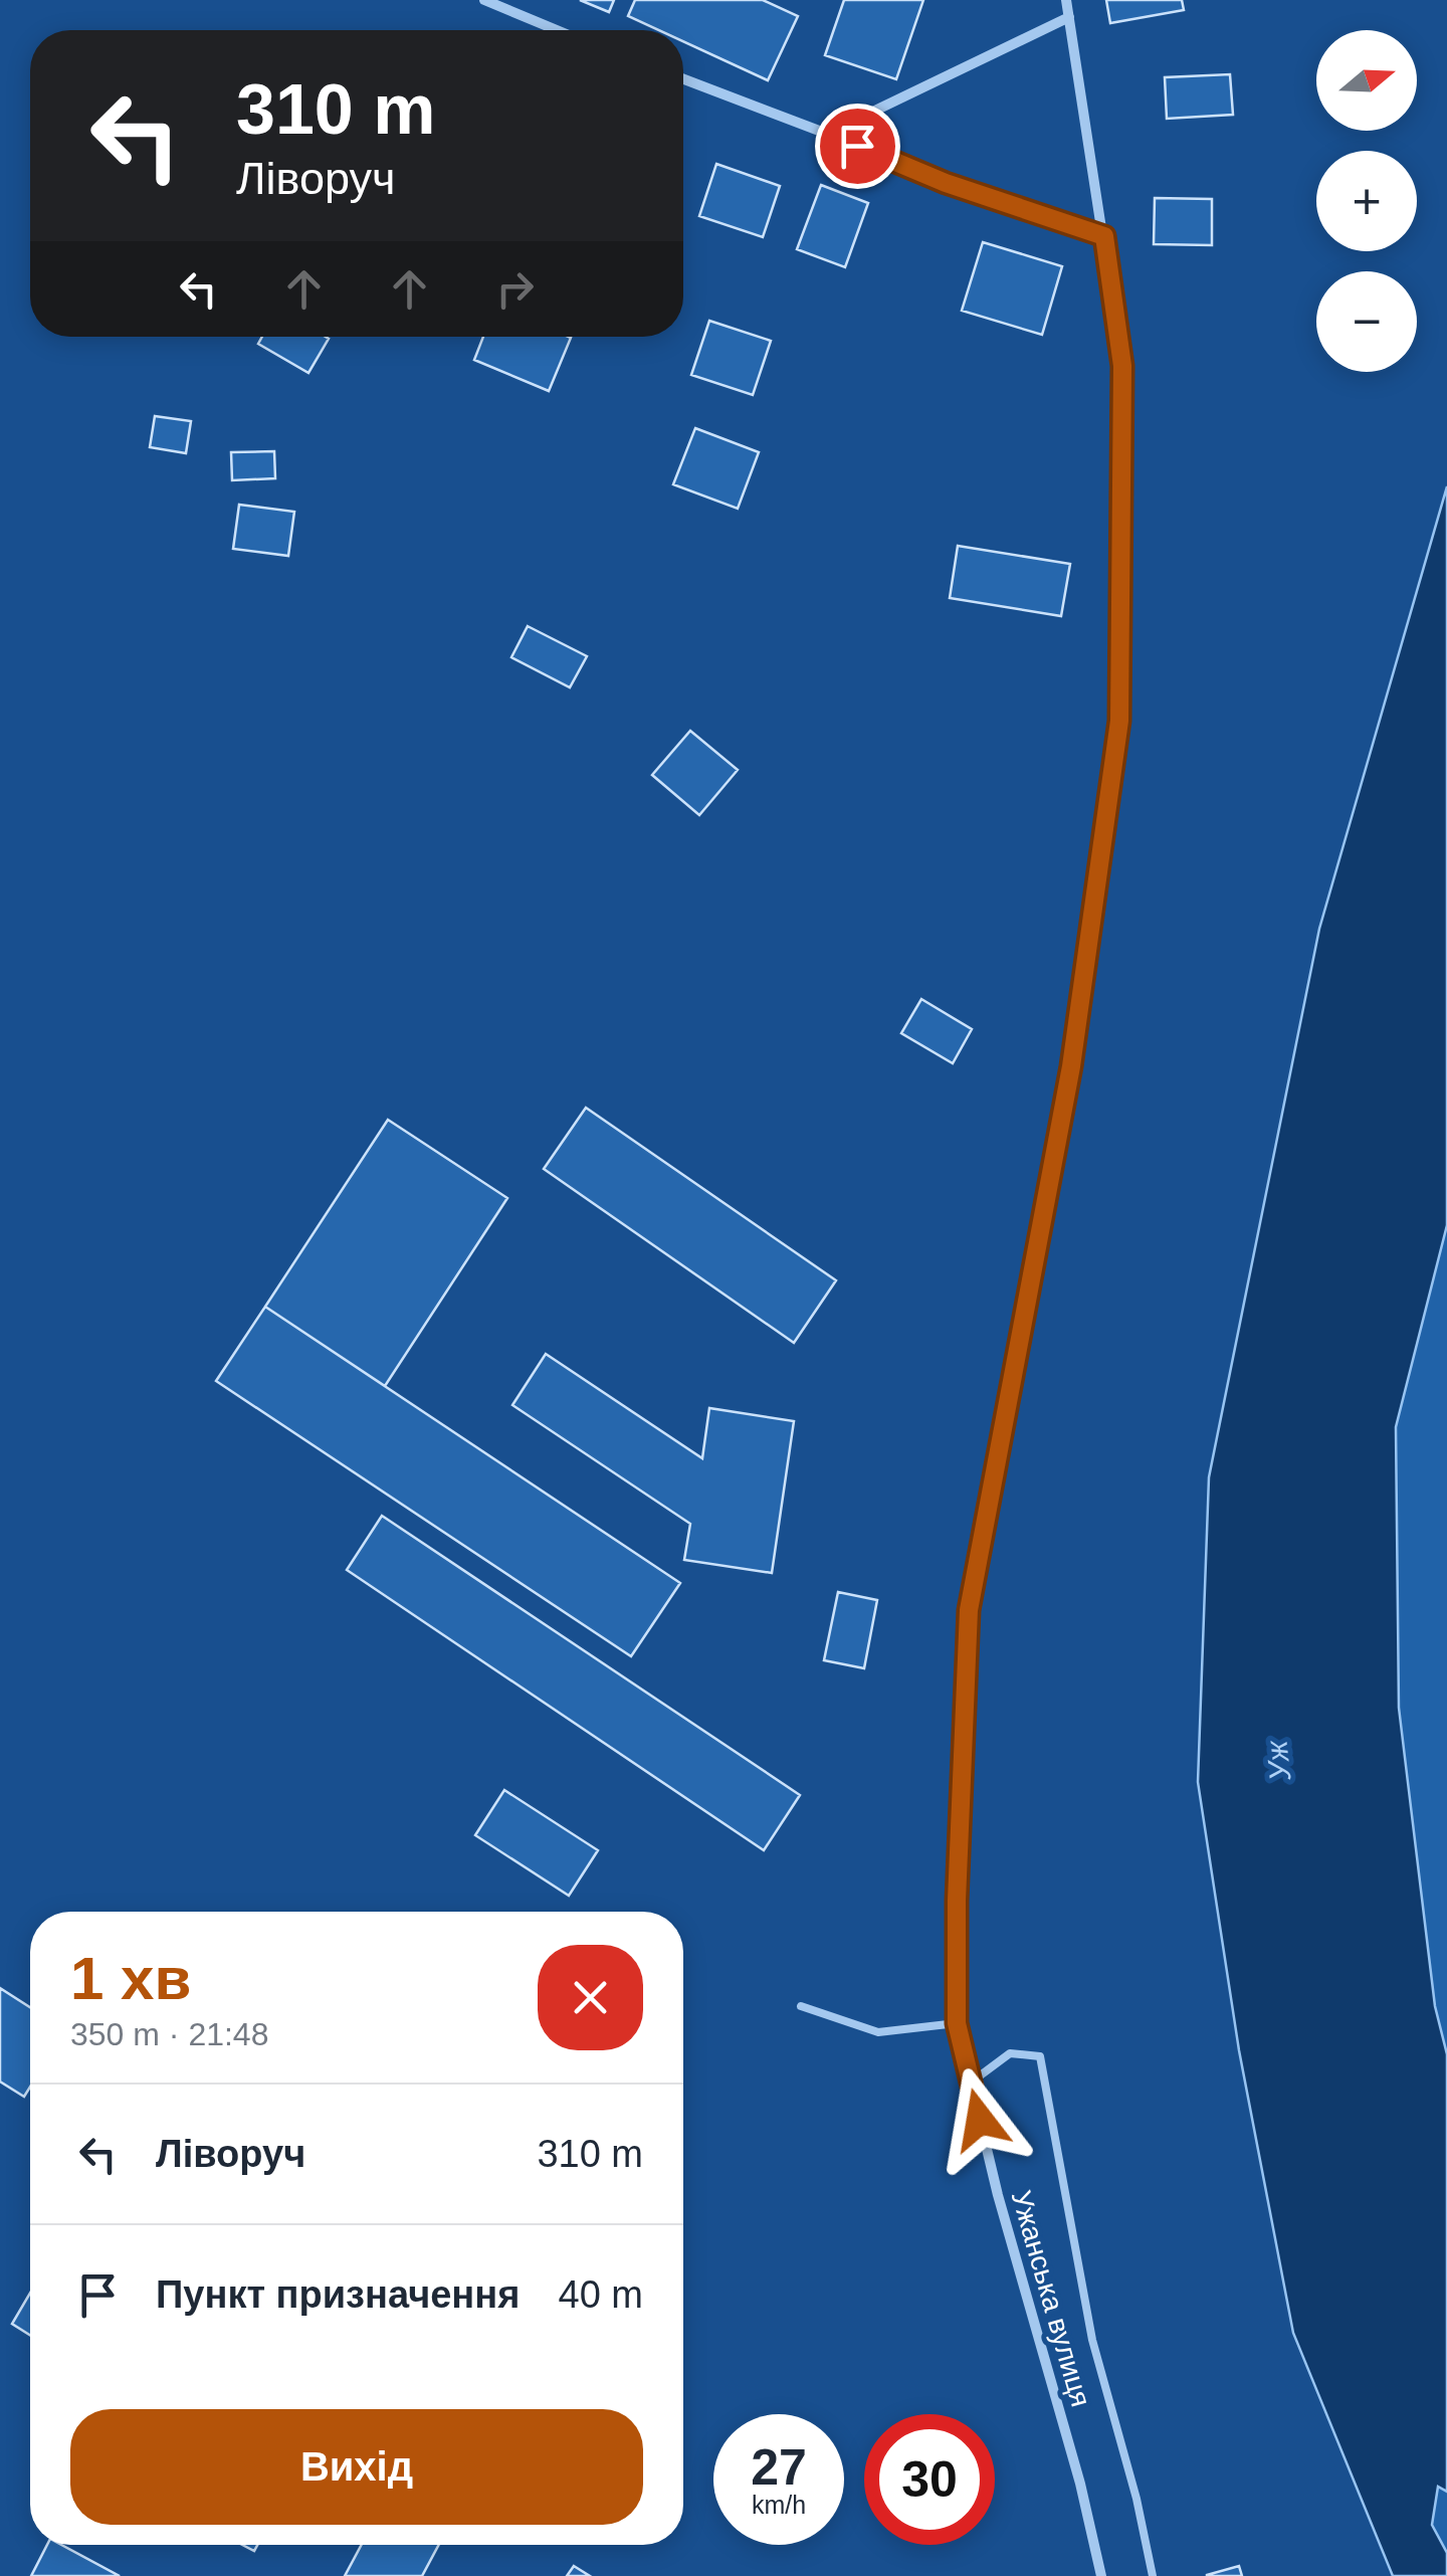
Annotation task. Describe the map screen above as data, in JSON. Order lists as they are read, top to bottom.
{
  "streets": {
    "street": ["Ужанська вулиця"]
  },
  "water": ["Уж"],
  "north": "right",
  "page": {
    "map_buttons": ["+", "−"],
    "turn": ["310 m", "Ліворуч"],
    "heading": ["1 хв", "350 m · 21:48"],
    "list": [
      {
        "name": "Ліворуч",
        "value": "310 m"
      },
      {
        "name": "Пункт призначення",
        "value": "40 m"
      }
    ],
    "buttons": "Вихід",
    "speed": "27 km/h",
    "limit": "30"
  }
}
